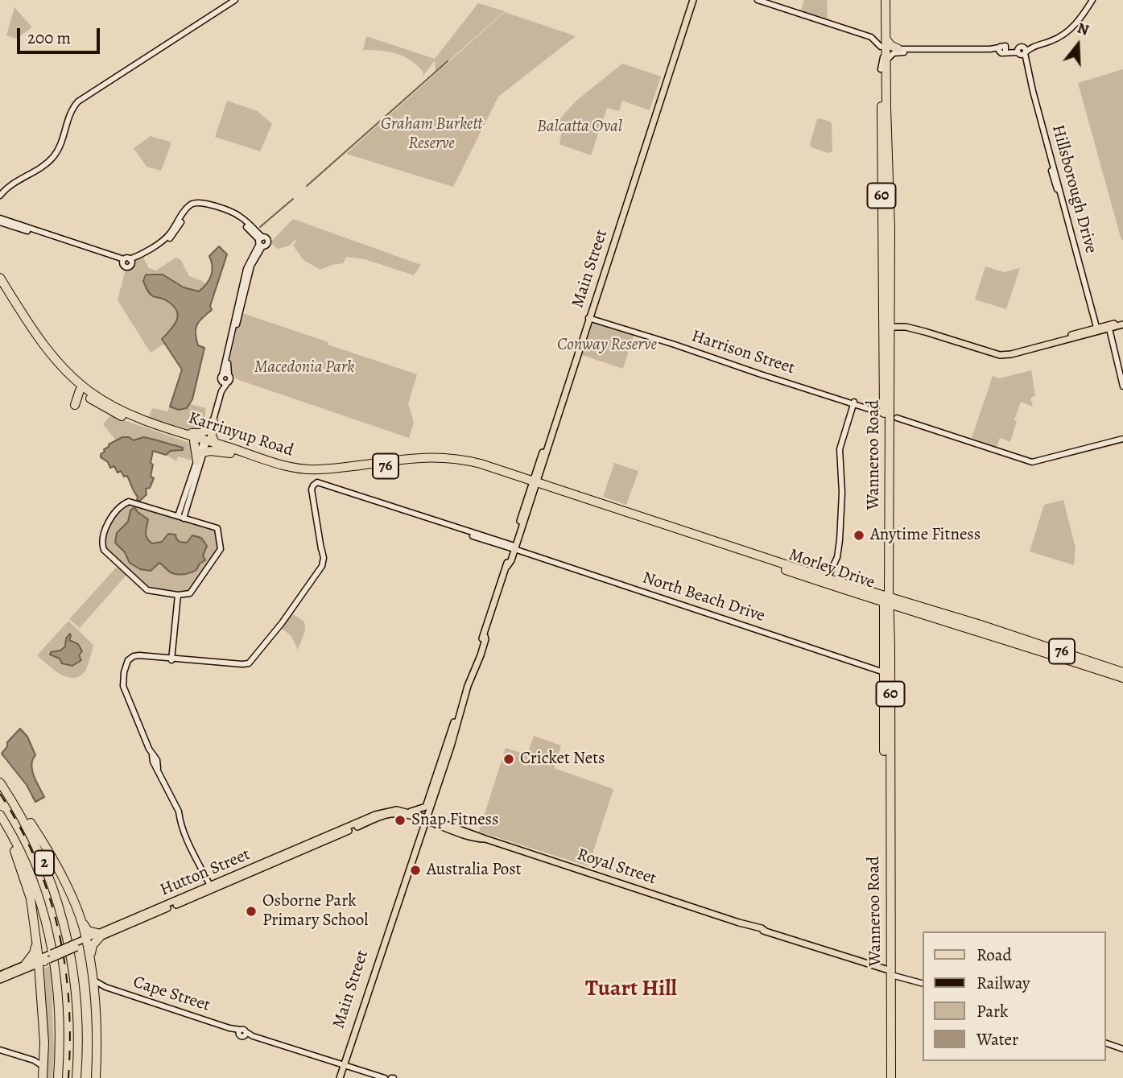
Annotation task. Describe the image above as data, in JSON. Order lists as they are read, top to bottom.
{
  "streets": {
    "highway": [
      "60",
      "Karrinyup Road",
      "Wanneroo Road",
      "76",
      "Morley Drive",
      "2"
    ],
    "main road": ["Main Street", "Royal Street", "Hutton Street"],
    "street": [
      "Hillsborough Drive",
      "Harrison Street",
      "North Beach Drive",
      "Cape Street"
    ]
  },
  "crossings": [
    ["Main Street", "Harrison Street"],
    ["Main Street", "Karrinyup Road"],
    ["Main Street", "Morley Drive"],
    ["Main Street", "North Beach Drive"],
    ["Main Street", "Royal Street"],
    ["Main Street", "Hutton Street"],
    ["Main Street", "Cape Street"],
    ["Harrison Street", "Wanneroo Road"],
    ["Karrinyup Road", "Morley Drive"],
    ["Wanneroo Road", "Morley Drive"],
    ["Wanneroo Road", "North Beach Drive"],
    ["Wanneroo Road", "Royal Street"],
    ["76", "Morley Drive"],
    ["Royal Street", "Hutton Street"]
  ],
  "districts": ["Tuart Hill"],
  "parks": [
    "Graham Burkett Reserve",
    "Balcatta Oval",
    "Conway Reserve",
    "Macedonia Park"
  ],
  "places": [
    "Anytime Fitness",
    "Cricket Nets",
    "Snap Fitness",
    "Australia Post",
    "Osborne Park Primary School"
  ],
  "legend": [
    "Road",
    "Railway",
    "Park",
    "Water"
  ],
  "scale_bar": "200 m",
  "north": "top"
}
